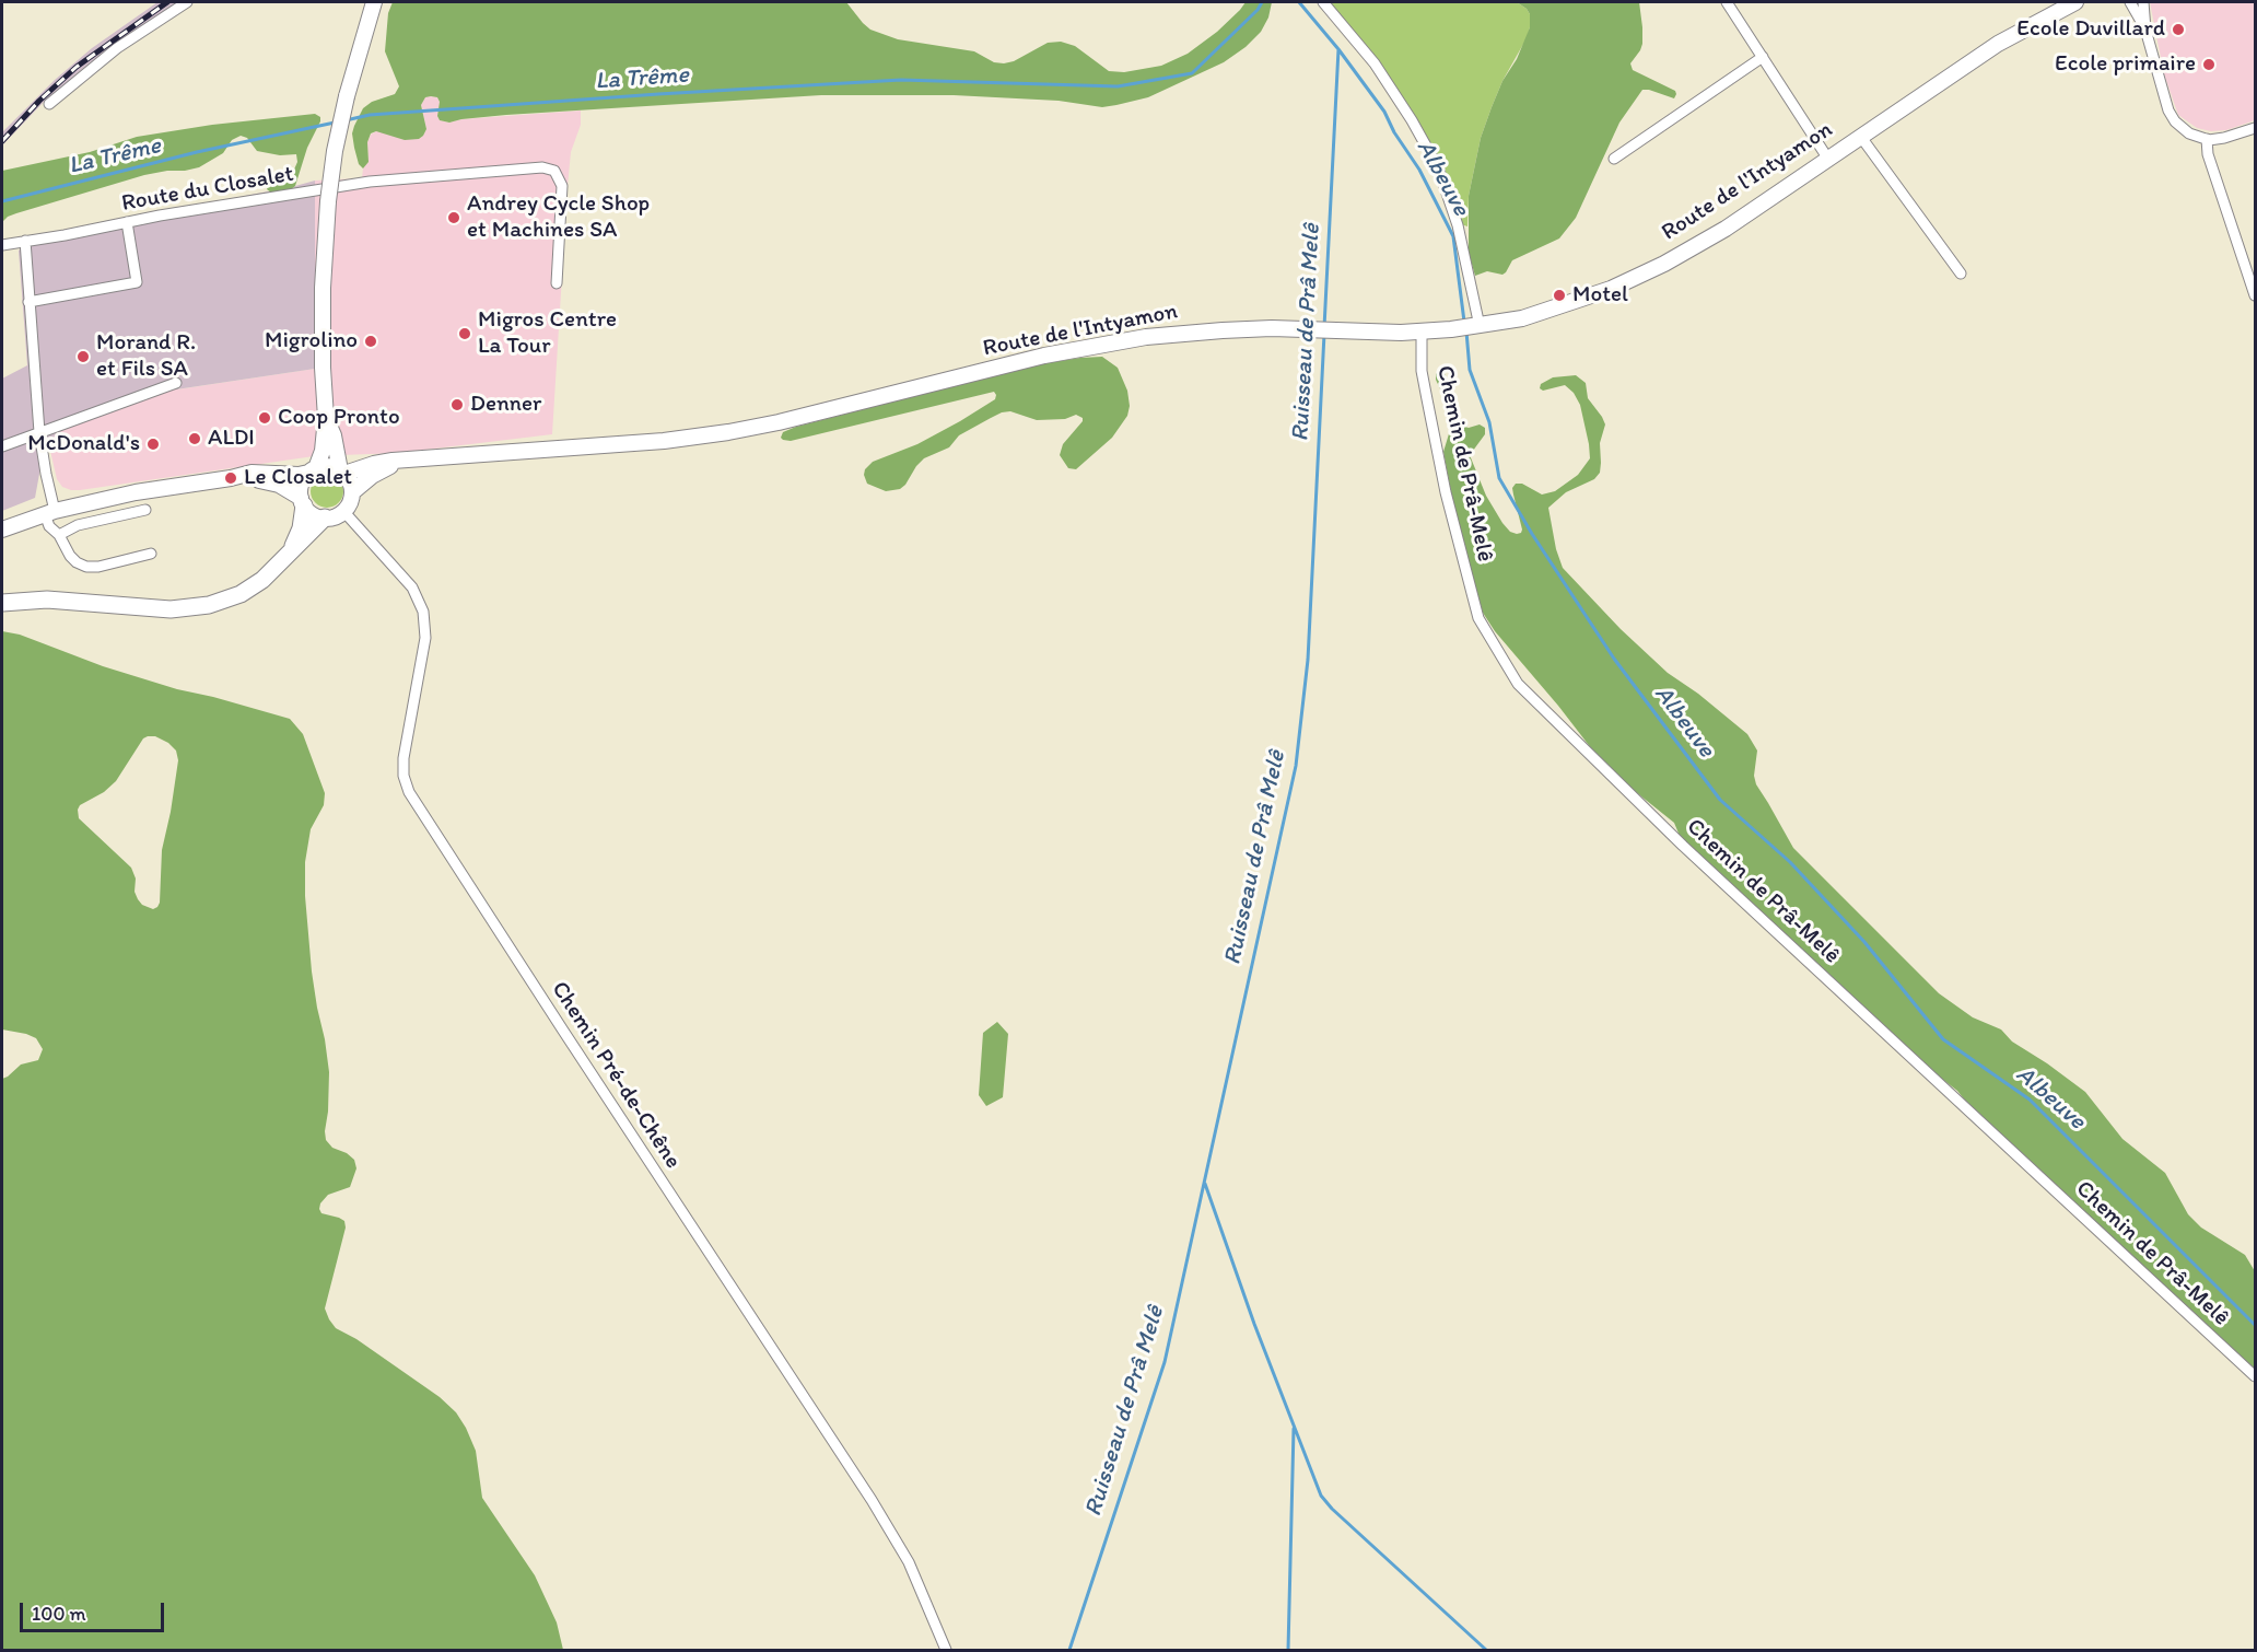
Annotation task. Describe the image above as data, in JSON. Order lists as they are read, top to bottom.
{
  "streets": {
    "main road": ["Route de l'Intyamon"],
    "street": ["Route du Closalet", "Chemin de Prâ-Melê", "Chemin Pré-de-Chêne"]
  },
  "crossings": [
    ["Route de l'Intyamon", "Chemin de Prâ-Melê"],
    ["Route de l'Intyamon", "Chemin Pré-de-Chêne"]
  ],
  "water": ["La Trême", "Albeuve", "Ruisseau de Prâ Melê"],
  "places": [
    "Ecole Duvillard",
    "Ecole primaire",
    "Andrey Cycle Shop et Machines SA",
    "Motel",
    "Migros Centre La Tour",
    "Migrolino",
    "Morand R. et Fils SA",
    "Denner",
    "Coop Pronto",
    "ALDI",
    "McDonald's",
    "Le Closalet"
  ],
  "scale_bar": "100 m"
}
